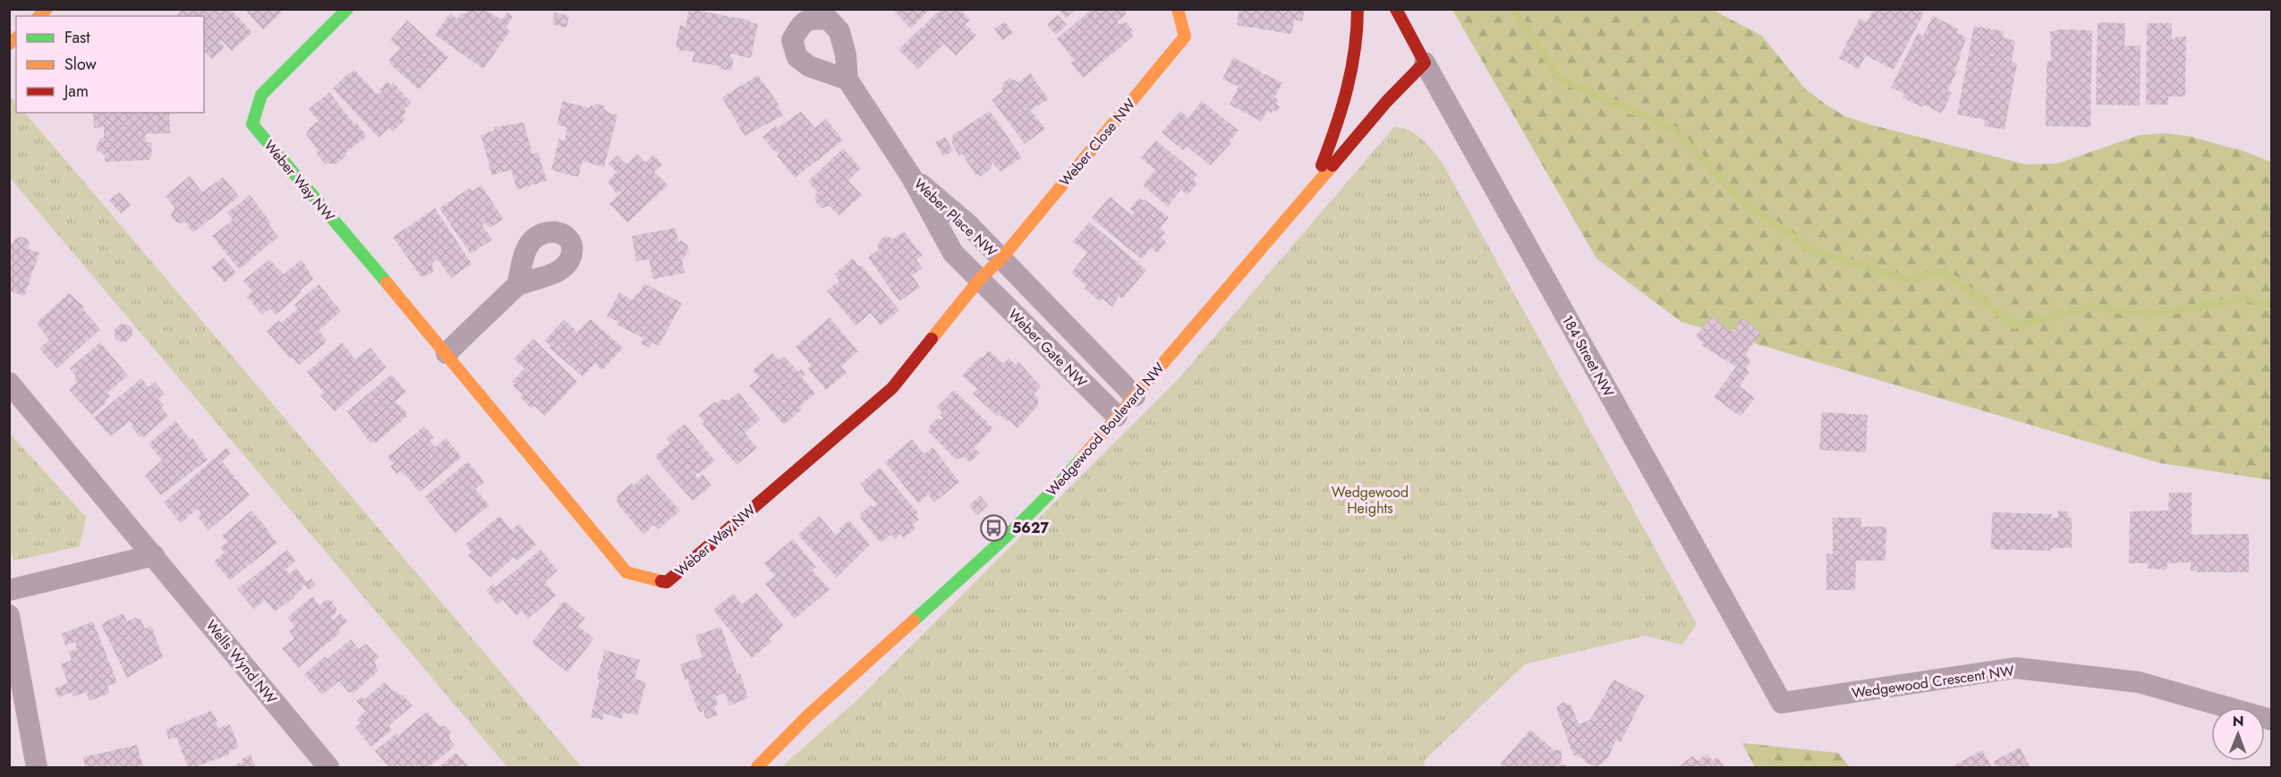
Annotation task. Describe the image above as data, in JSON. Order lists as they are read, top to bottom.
{
  "streets": {
    "street": [
      "Weber Close NW",
      "Weber Way NW",
      "Weber Place NW",
      "Weber Gate NW",
      "184 Street NW",
      "Wedgewood Boulevard NW",
      "Wells Wynd NW",
      "Wedgewood Crescent NW"
    ]
  },
  "crossings": [
    ["Weber Close NW", "Weber Way NW"],
    ["Weber Close NW", "Weber Place NW"],
    ["Weber Close NW", "Weber Gate NW"],
    ["Weber Way NW", "Weber Place NW"],
    ["Weber Way NW", "Weber Gate NW"],
    ["Weber Place NW", "Weber Gate NW"],
    ["Weber Gate NW", "Wedgewood Boulevard NW"],
    ["184 Street NW", "Wedgewood Boulevard NW"],
    ["184 Street NW", "Wedgewood Crescent NW"]
  ],
  "parks": ["Wedgewood Heights"],
  "places": {
    "bus stop": ["5627"]
  },
  "legend": ["Fast", "Slow", "Jam"],
  "north": "top"
}
